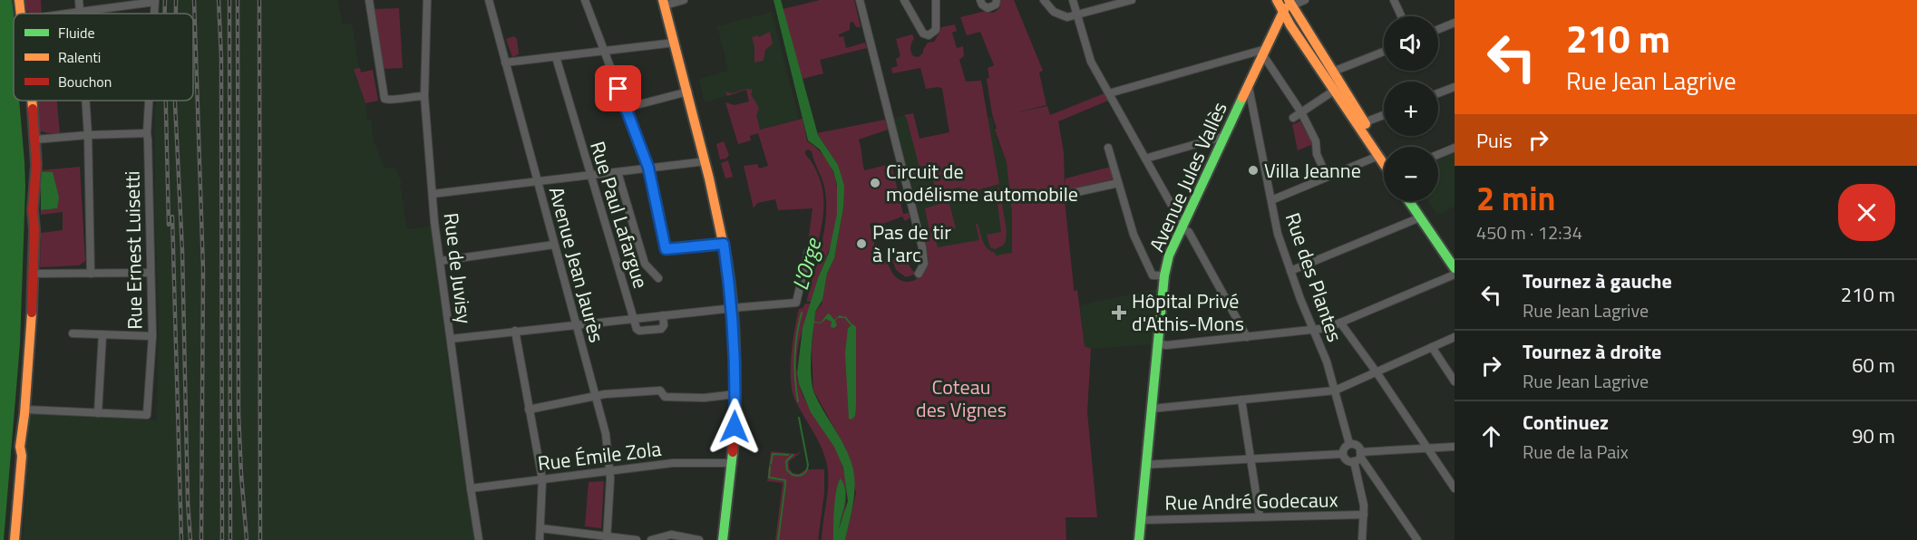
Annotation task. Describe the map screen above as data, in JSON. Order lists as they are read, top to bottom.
{
  "streets": {
    "main road": ["Avenue Jules Vallès"],
    "street": [
      "Rue Paul Lafargue",
      "Rue Ernest Luisetti",
      "Avenue Jean Jaurès",
      "Rue de Juvisy",
      "Rue des Plantes",
      "Rue Émile Zola",
      "Rue André Godecaux"
    ]
  },
  "crossings": [
    ["Avenue Jules Vallès", "Rue des Plantes"],
    ["Avenue Jules Vallès", "Rue André Godecaux"],
    ["Avenue Jean Jaurès", "Rue Émile Zola"],
    ["Rue de Juvisy", "Rue Émile Zola"]
  ],
  "water": ["L'Orge"],
  "parks": ["Coteau des Vignes"],
  "places": {
    "other": ["Villa Jeanne", "Circuit de modélisme automobile", "Pas de tir à l'arc"],
    "health": ["Hôpital Privé d'Athis-Mons"]
  },
  "legend": ["Fluide", "Ralenti", "Bouchon"],
  "page": {
    "turn": ["210 m", "Rue Jean Lagrive"],
    "map_buttons": ["+", "−"],
    "then": "Puis",
    "heading": ["2 min", "450 m · 12:34"],
    "list": [
      {
        "name": "Tournez à gauche",
        "note": "Rue Jean Lagrive",
        "value": "210 m"
      },
      {
        "name": "Tournez à droite",
        "note": "Rue Jean Lagrive",
        "value": "60 m"
      },
      {
        "name": "Continuez",
        "note": "Rue de la Paix",
        "value": "90 m"
      }
    ]
  }
}
